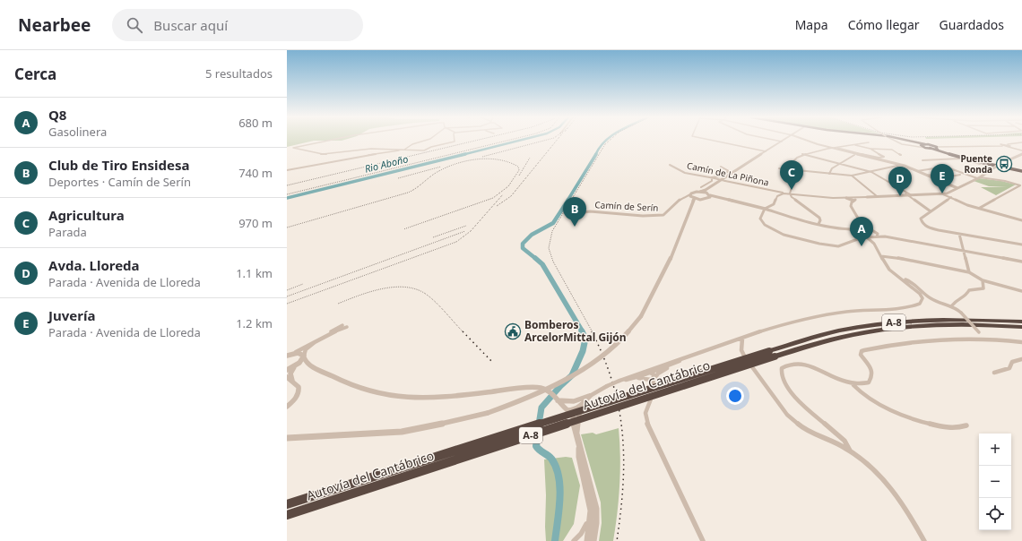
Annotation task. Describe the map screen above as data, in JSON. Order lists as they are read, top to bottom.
{
  "streets": {
    "highway": ["A-8", "Autovía del Cantábrico"],
    "street": ["Camín de La Piñona", "Camín de Serín"]
  },
  "water": ["Rio Aboño"],
  "places": {
    "bus stop": ["Puente Ronda"],
    "public building": ["Bomberos ArcelorMittal Gijón"]
  },
  "page": {
    "header": "Nearbee",
    "search": "Buscar aquí",
    "nav": ["Mapa", "Cómo llegar", "Guardados"],
    "heading": ["Cerca", "5 resultados"],
    "list": [
      {
        "mark": "A",
        "name": "Q8",
        "note": "Gasolinera",
        "value": "680 m"
      },
      {
        "mark": "B",
        "name": "Club de Tiro Ensidesa",
        "note": "Deportes · Camín de Serín",
        "value": "740 m"
      },
      {
        "mark": "C",
        "name": "Agricultura",
        "note": "Parada",
        "value": "970 m"
      },
      {
        "mark": "D",
        "name": "Avda. Lloreda",
        "note": "Parada · Avenida de Lloreda",
        "value": "1.1 km"
      },
      {
        "mark": "E",
        "name": "Juvería",
        "note": "Parada · Avenida de Lloreda",
        "value": "1.2 km"
      }
    ],
    "pins": [
      "C",
      "E",
      "D",
      "B",
      "A"
    ],
    "map_buttons": ["+", "−"]
  }
}
